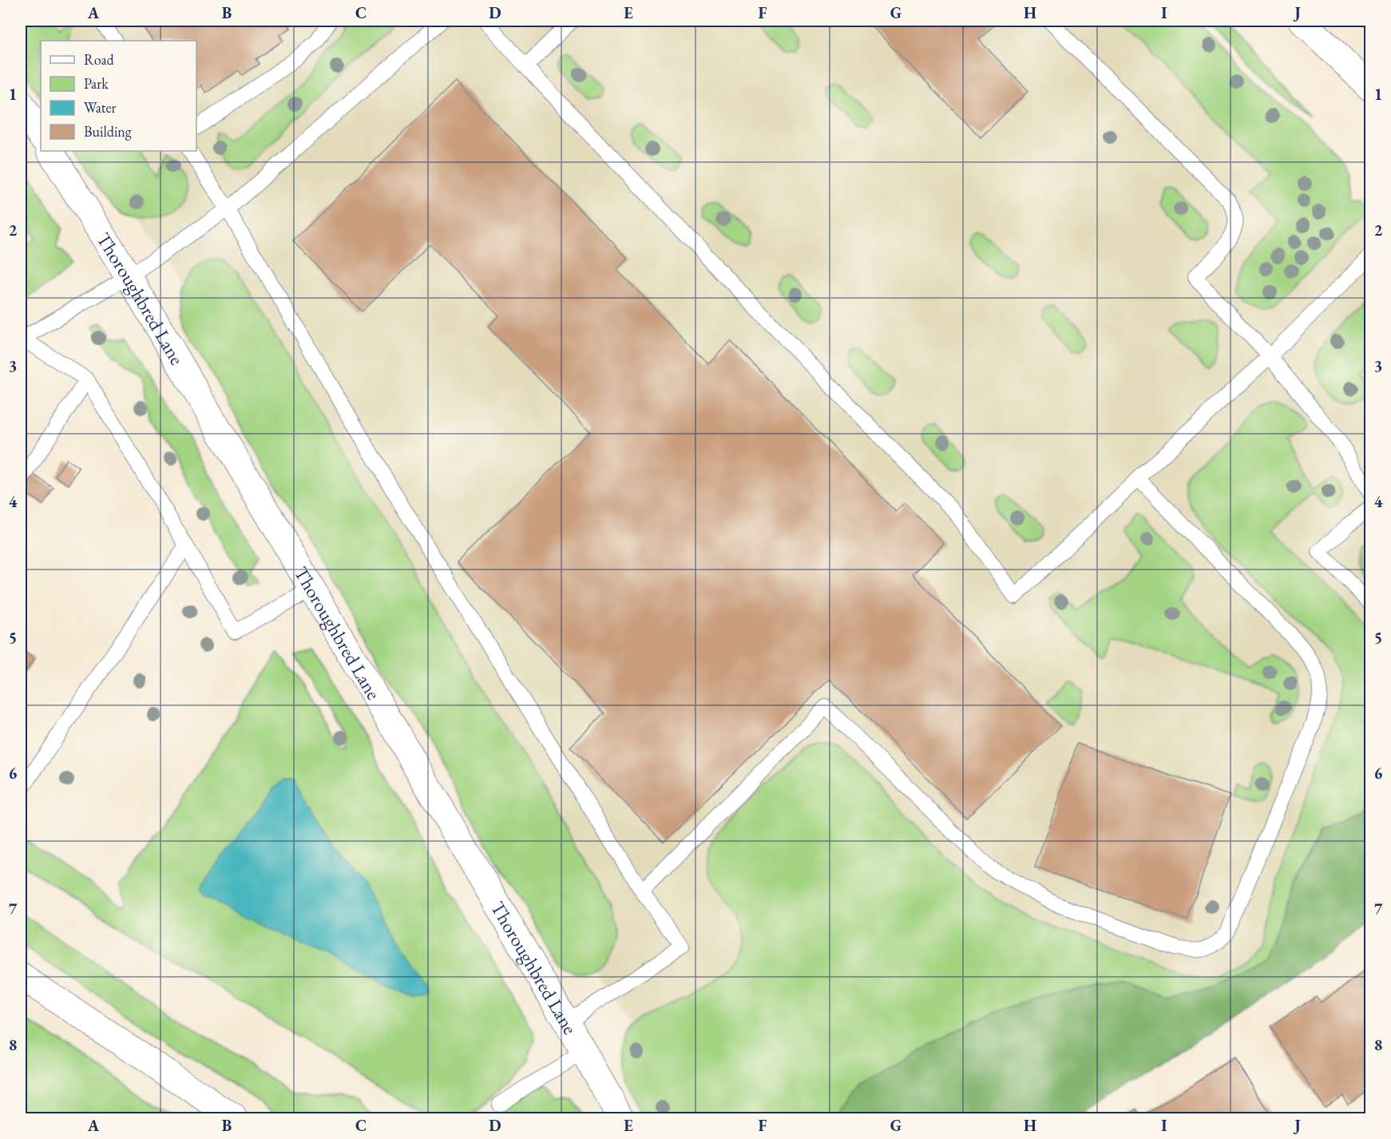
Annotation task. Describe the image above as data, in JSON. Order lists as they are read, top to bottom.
{
  "streets": {
    "main road": ["Thoroughbred Lane"]
  },
  "legend": [
    "Road",
    "Park",
    "Water",
    "Building"
  ],
  "grid": {
    "columns": [
      "A",
      "B",
      "C",
      "D",
      "E",
      "F",
      "G",
      "H",
      "I",
      "J"
    ],
    "rows": [
      "1",
      "2",
      "3",
      "4",
      "5",
      "6",
      "7",
      "8"
    ]
  }
}
